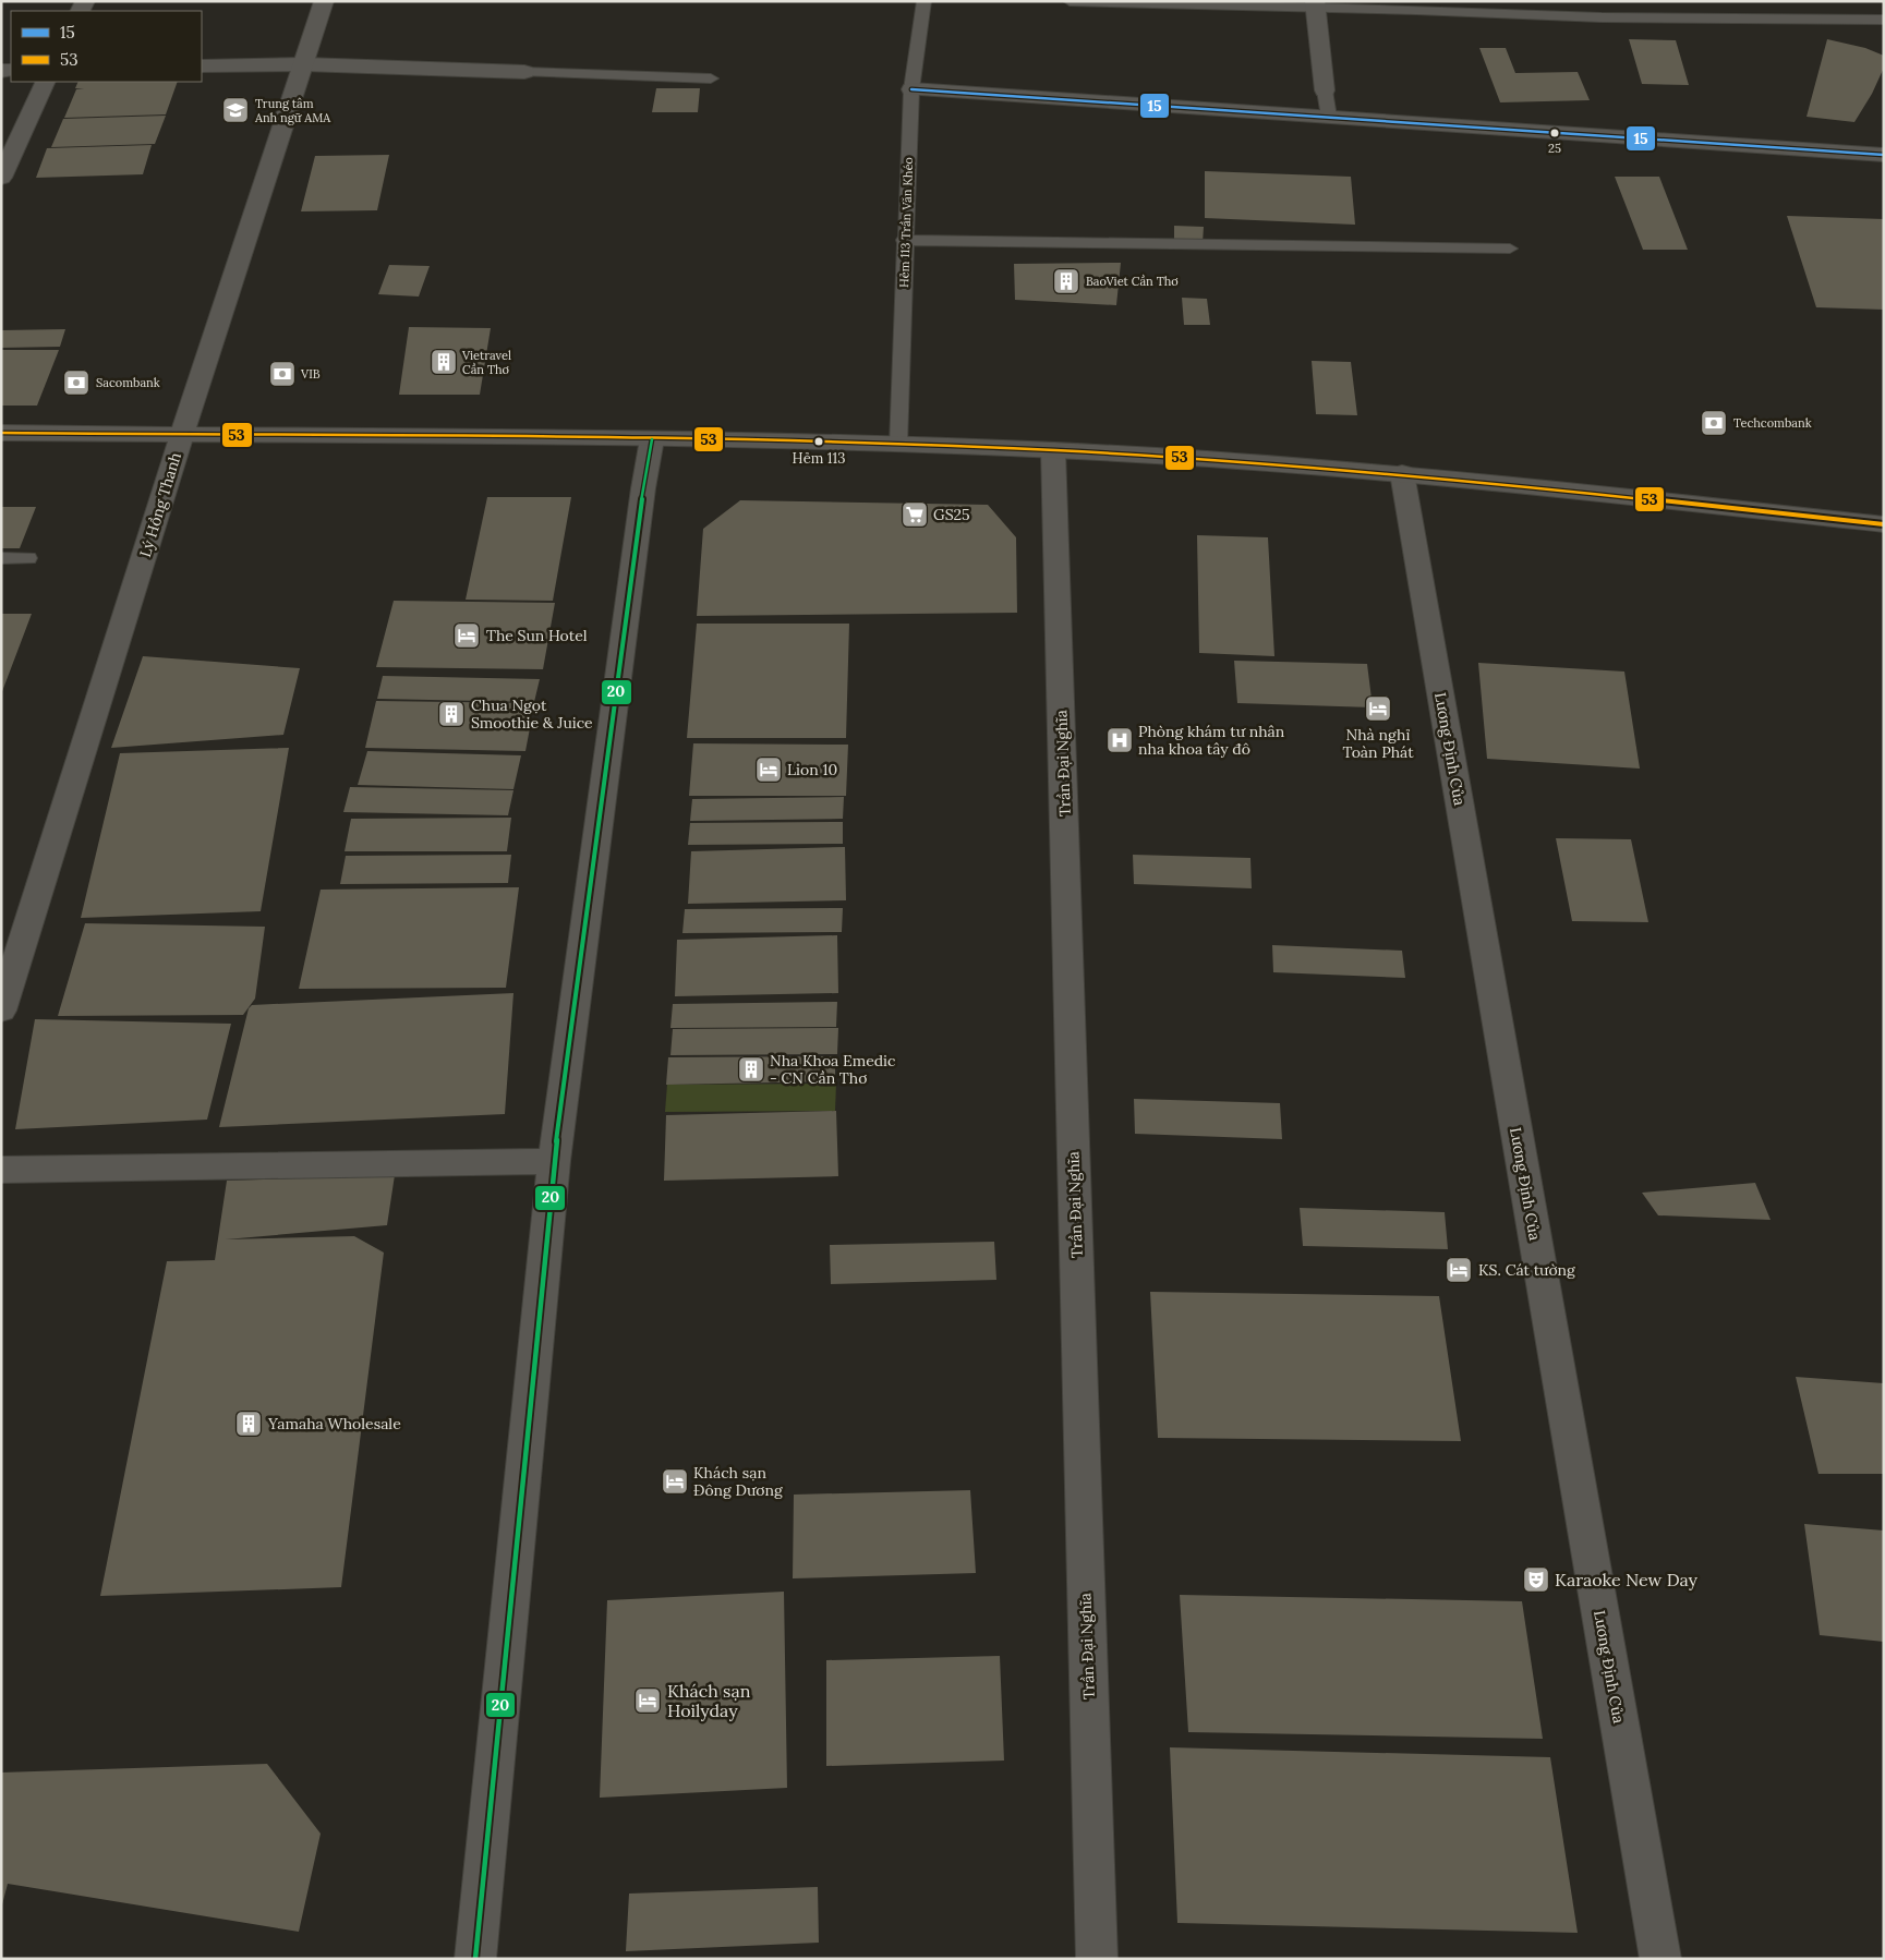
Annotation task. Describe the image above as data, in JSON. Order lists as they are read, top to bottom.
{
  "streets": {
    "street": ["Lý Hồng Thanh", "Lương Định Của", "Trần Đại Nghĩa"],
    "lane": ["Hẻm 113 Trần Văn Khéo"]
  },
  "places": {
    "school or university": ["Trung tâm Anh ngữ AMA"],
    "other": ["25", "Hẻm 113"],
    "building": [
      "BaoViet Cần Thơ",
      "Vietravel Cần Thơ",
      "Chua Ngọt Smoothie & Juice",
      "Nha Khoa Emedic - CN Cần Thơ",
      "Yamaha Wholesale"
    ],
    "bank": ["VIB", "Sacombank", "Techcombank"],
    "supermarket": ["GS25"],
    "hotel": [
      "The Sun Hotel",
      "Nhà nghỉ Toàn Phát",
      "Lion 10",
      "KS. Cát tường",
      "Khách sạn Đông Dương",
      "Khách sạn Hoilyday"
    ],
    "hospital": ["Phòng khám tư nhân nha khoa tây đô"],
    "theatre": ["Karaoke New Day"]
  },
  "lines": ["transit line 15", "transit line 53", "transit line 20"],
  "legend": ["15", "53"]
}
